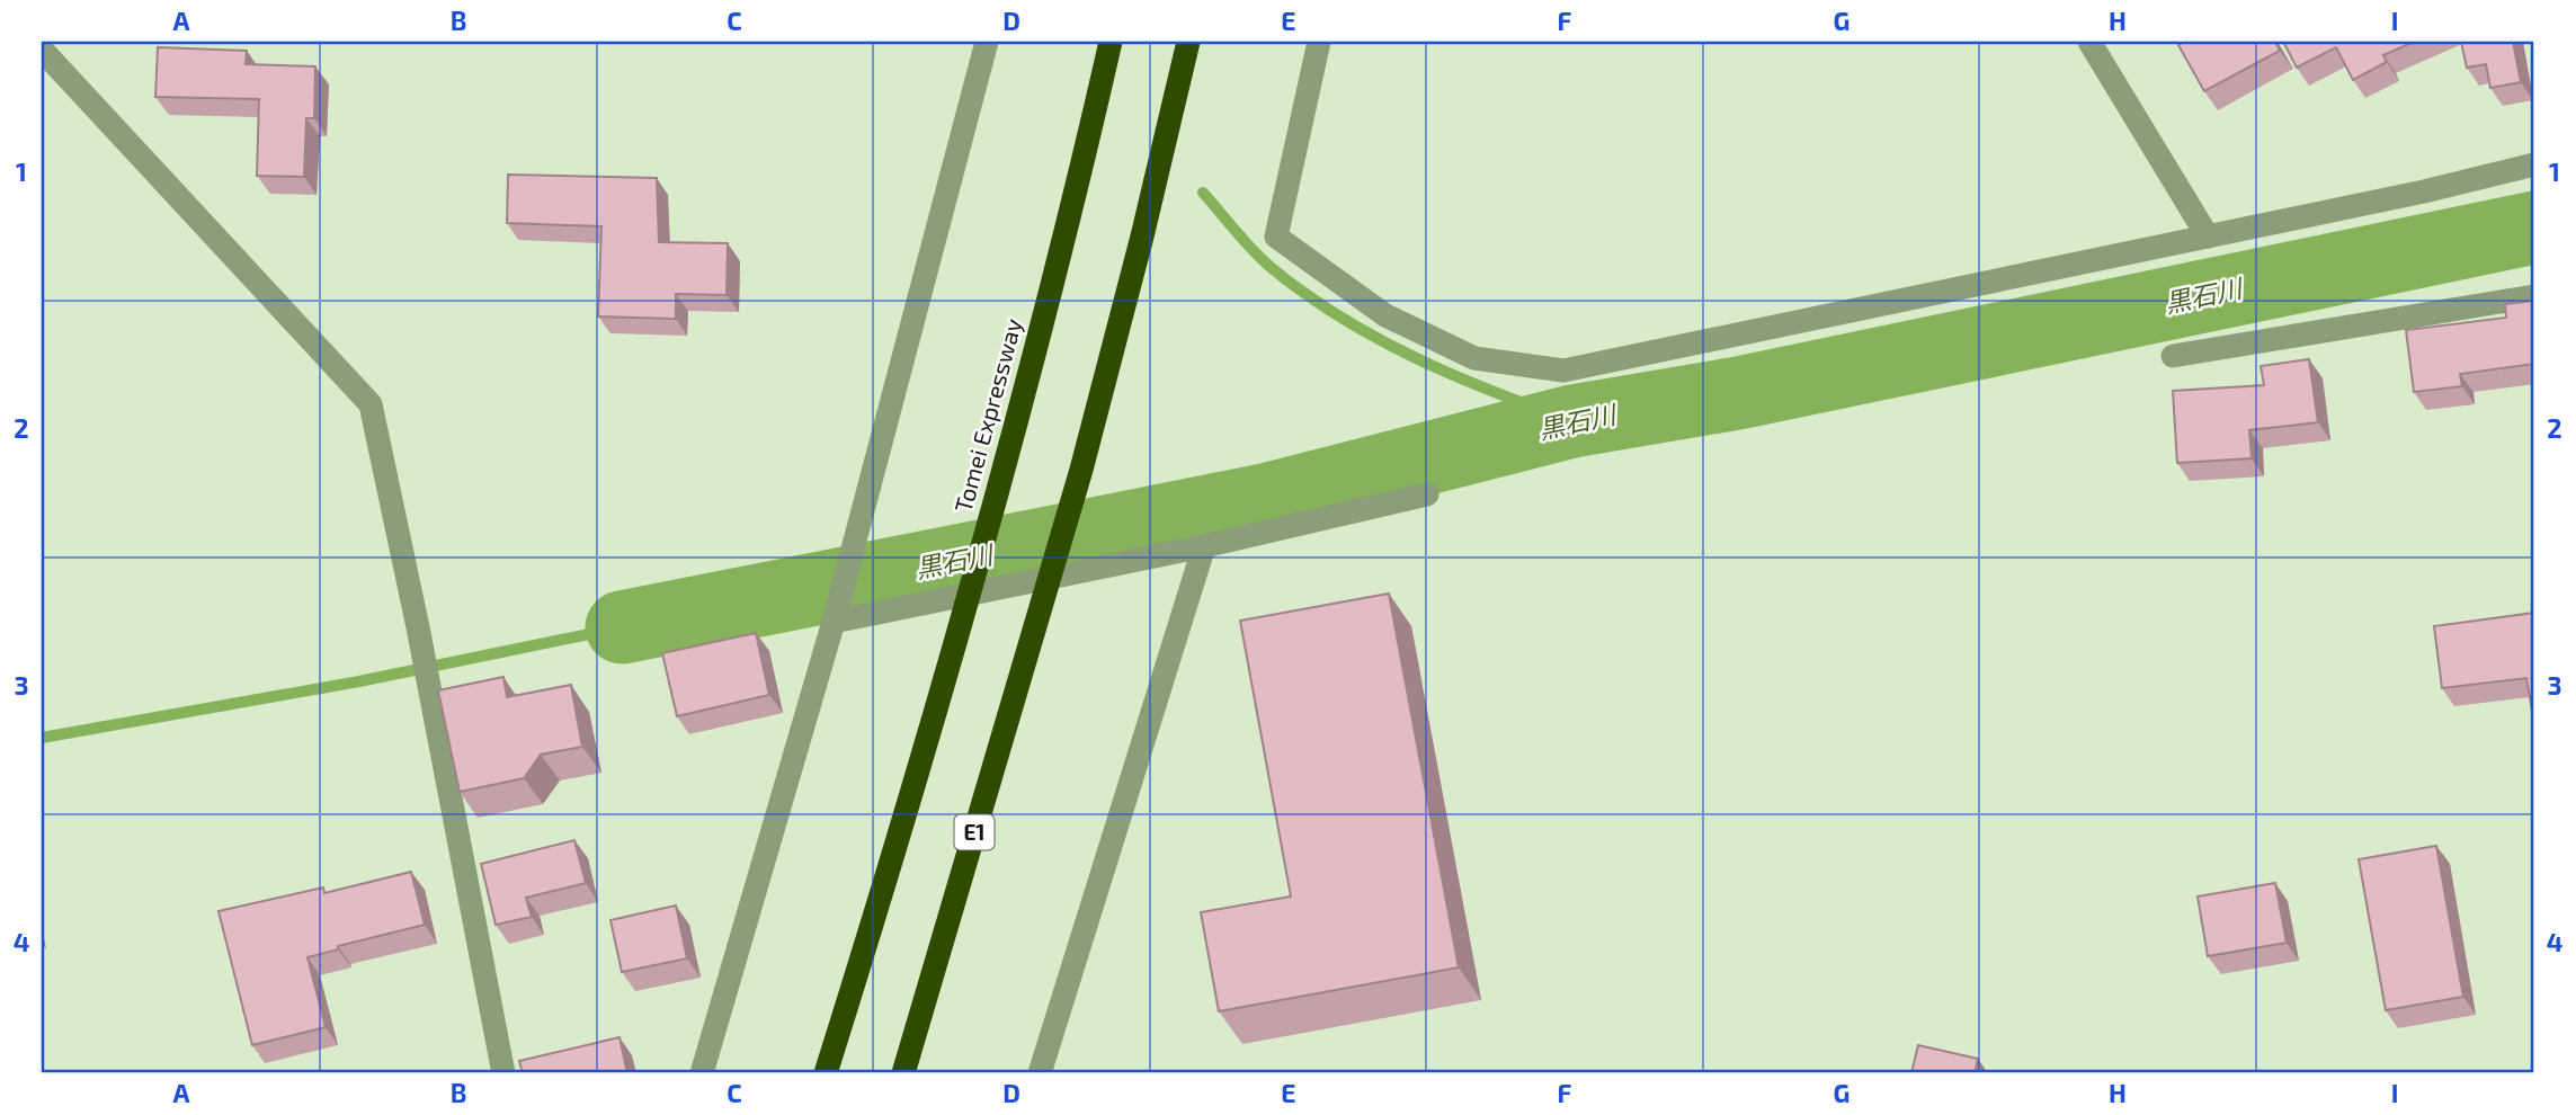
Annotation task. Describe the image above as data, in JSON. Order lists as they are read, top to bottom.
{
  "streets": {
    "highway": ["Tomei Expressway", "E1"]
  },
  "water": ["黒石川"],
  "grid": {
    "columns": [
      "A",
      "B",
      "C",
      "D",
      "E",
      "F",
      "G",
      "H",
      "I"
    ],
    "rows": [
      "1",
      "2",
      "3",
      "4"
    ]
  }
}
